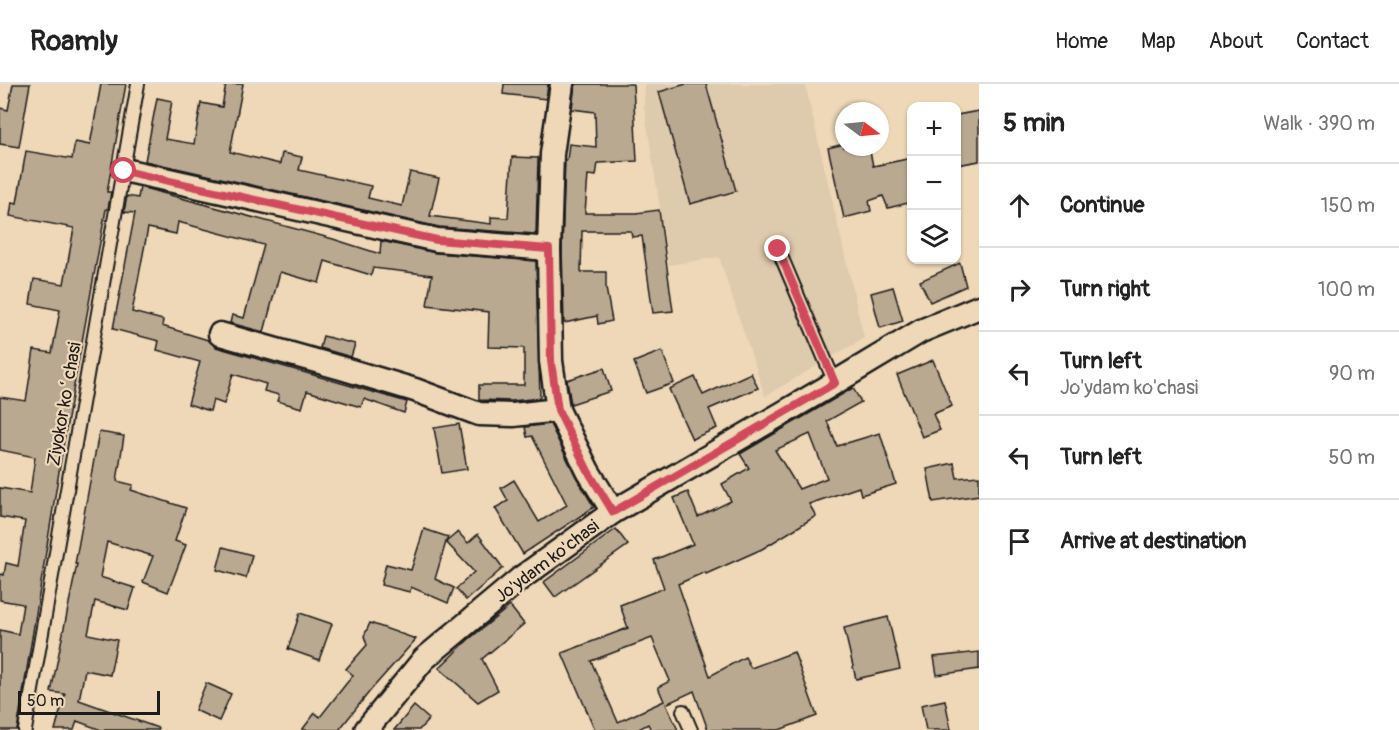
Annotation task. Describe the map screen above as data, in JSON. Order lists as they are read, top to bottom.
{
  "streets": {
    "street": ["Jo'ydam ko'chasi"],
    "lane": ["Ziyokor koʻchasi"]
  },
  "scale_bar": "50 m",
  "north": "right",
  "page": {
    "header": "Roamly",
    "nav": [
      "Home",
      "Map",
      "About",
      "Contact"
    ],
    "heading": ["5 min", "Walk · 390 m"],
    "map_buttons": ["+", "−"],
    "list": [
      ["Continue", "150 m"],
      ["Turn right", "100 m"],
      ["Turn left", "Jo'ydam ko'chasi", "90 m"],
      ["Turn left", "50 m"],
      "Arrive at destination"
    ],
    "scale": "50 m"
  }
}
